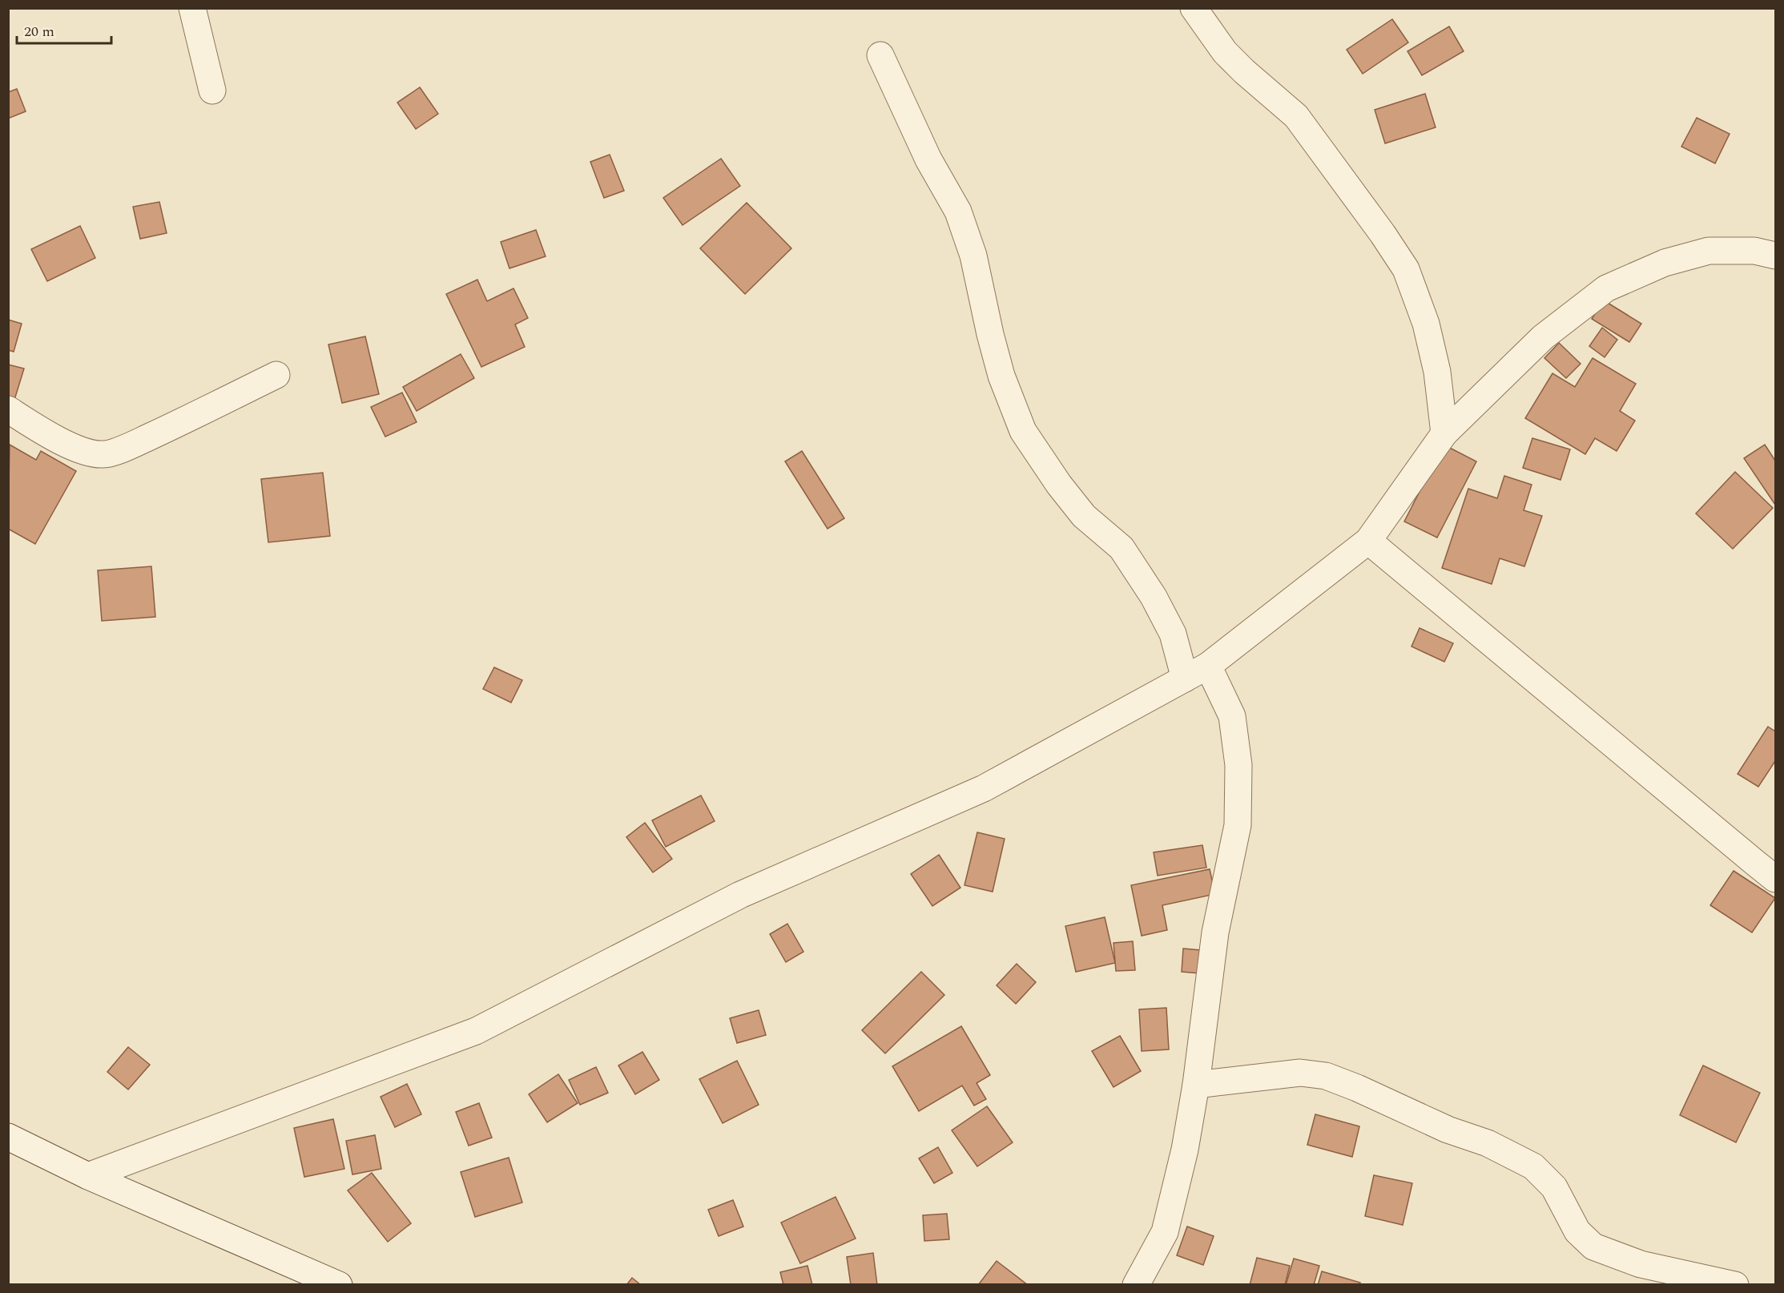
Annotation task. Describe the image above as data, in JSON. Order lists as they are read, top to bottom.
{
  "scale_bar": "20 m"
}
